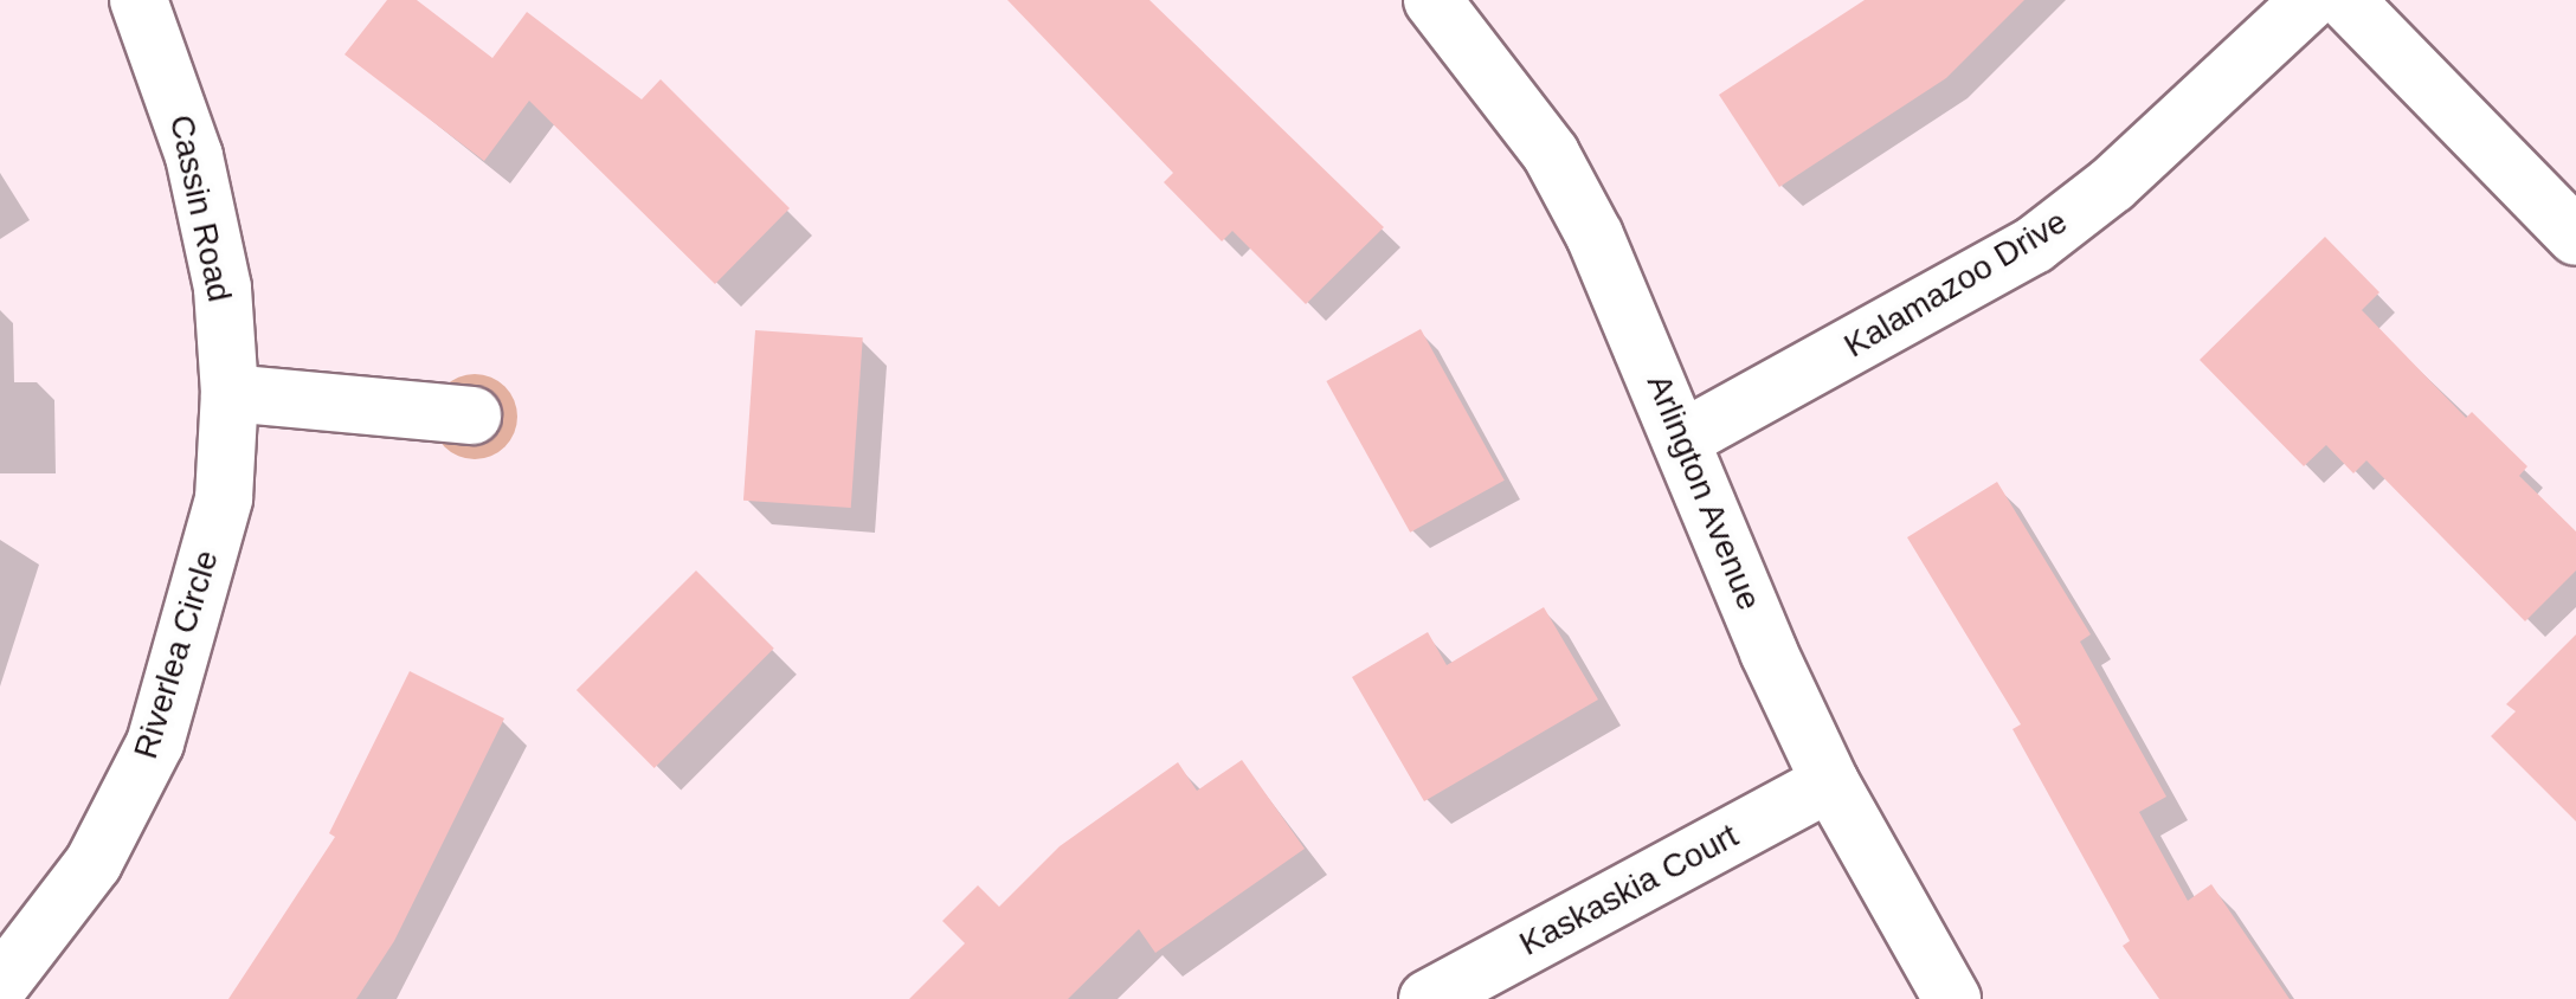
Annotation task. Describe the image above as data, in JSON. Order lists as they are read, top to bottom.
{
  "streets": {
    "street": [
      "Cassin Road",
      "Kalamazoo Drive",
      "Arlington Avenue",
      "Riverlea Circle",
      "Kaskaskia Court"
    ]
  },
  "crossings": [
    ["Cassin Road", "Riverlea Circle"],
    ["Kalamazoo Drive", "Arlington Avenue"],
    ["Arlington Avenue", "Kaskaskia Court"]
  ]
}
